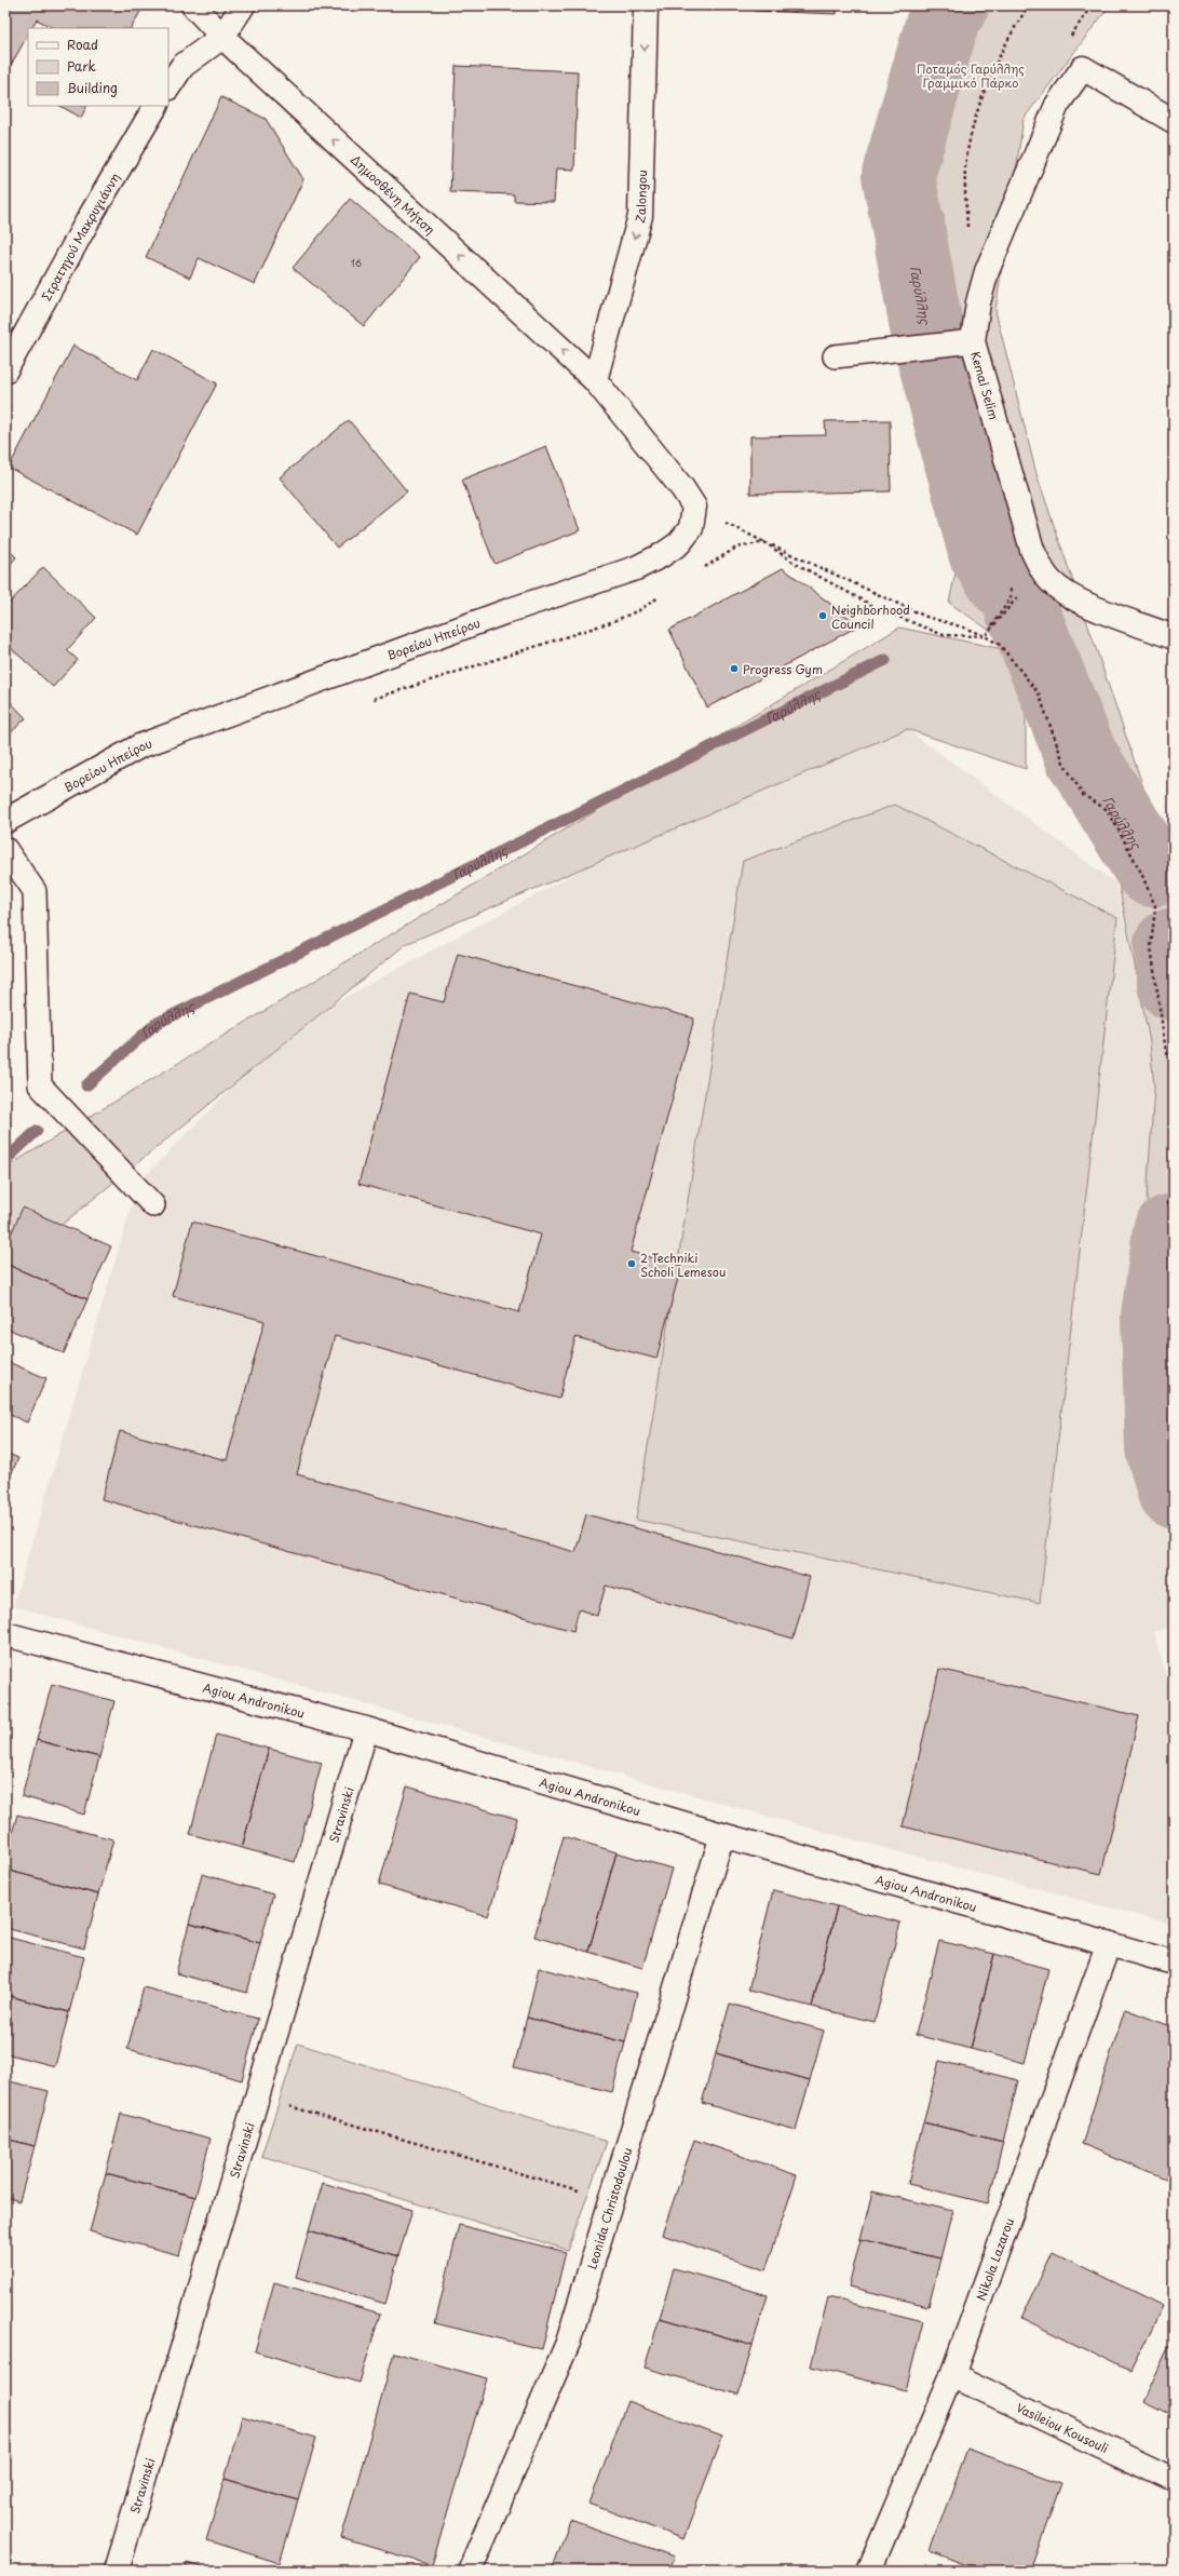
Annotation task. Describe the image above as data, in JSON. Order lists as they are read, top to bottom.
{
  "streets": {
    "street": [
      "Δημοσθένη Μήτση",
      "Zalongou",
      "Στρατηγού Μακρυγιάννη",
      "Kemal Selim",
      "Βορείου Ηπείρου",
      "Agiou Andronikou",
      "Stravinski",
      "Leonida Christodoulou",
      "Nikola Lazarou",
      "Vasileiou Kousouli"
    ]
  },
  "crossings": [
    ["Δημοσθένη Μήτση", "Zalongou"],
    ["Agiou Andronikou", "Stravinski"],
    ["Agiou Andronikou", "Leonida Christodoulou"],
    ["Agiou Andronikou", "Nikola Lazarou"],
    ["Nikola Lazarou", "Vasileiou Kousouli"]
  ],
  "one_way": ["Δημοσθένη Μήτση", "Zalongou"],
  "water": ["Γαρύλλης"],
  "parks": ["Ποταμός Γαρύλλης Γραμμικό Πάρκο"],
  "places": ["Neighborhood Council", "Progress Gym", "2 Techniki Scholi Lemesou"],
  "house_numbers": ["16"],
  "legend": ["Road", "Park", "Building"]
}
